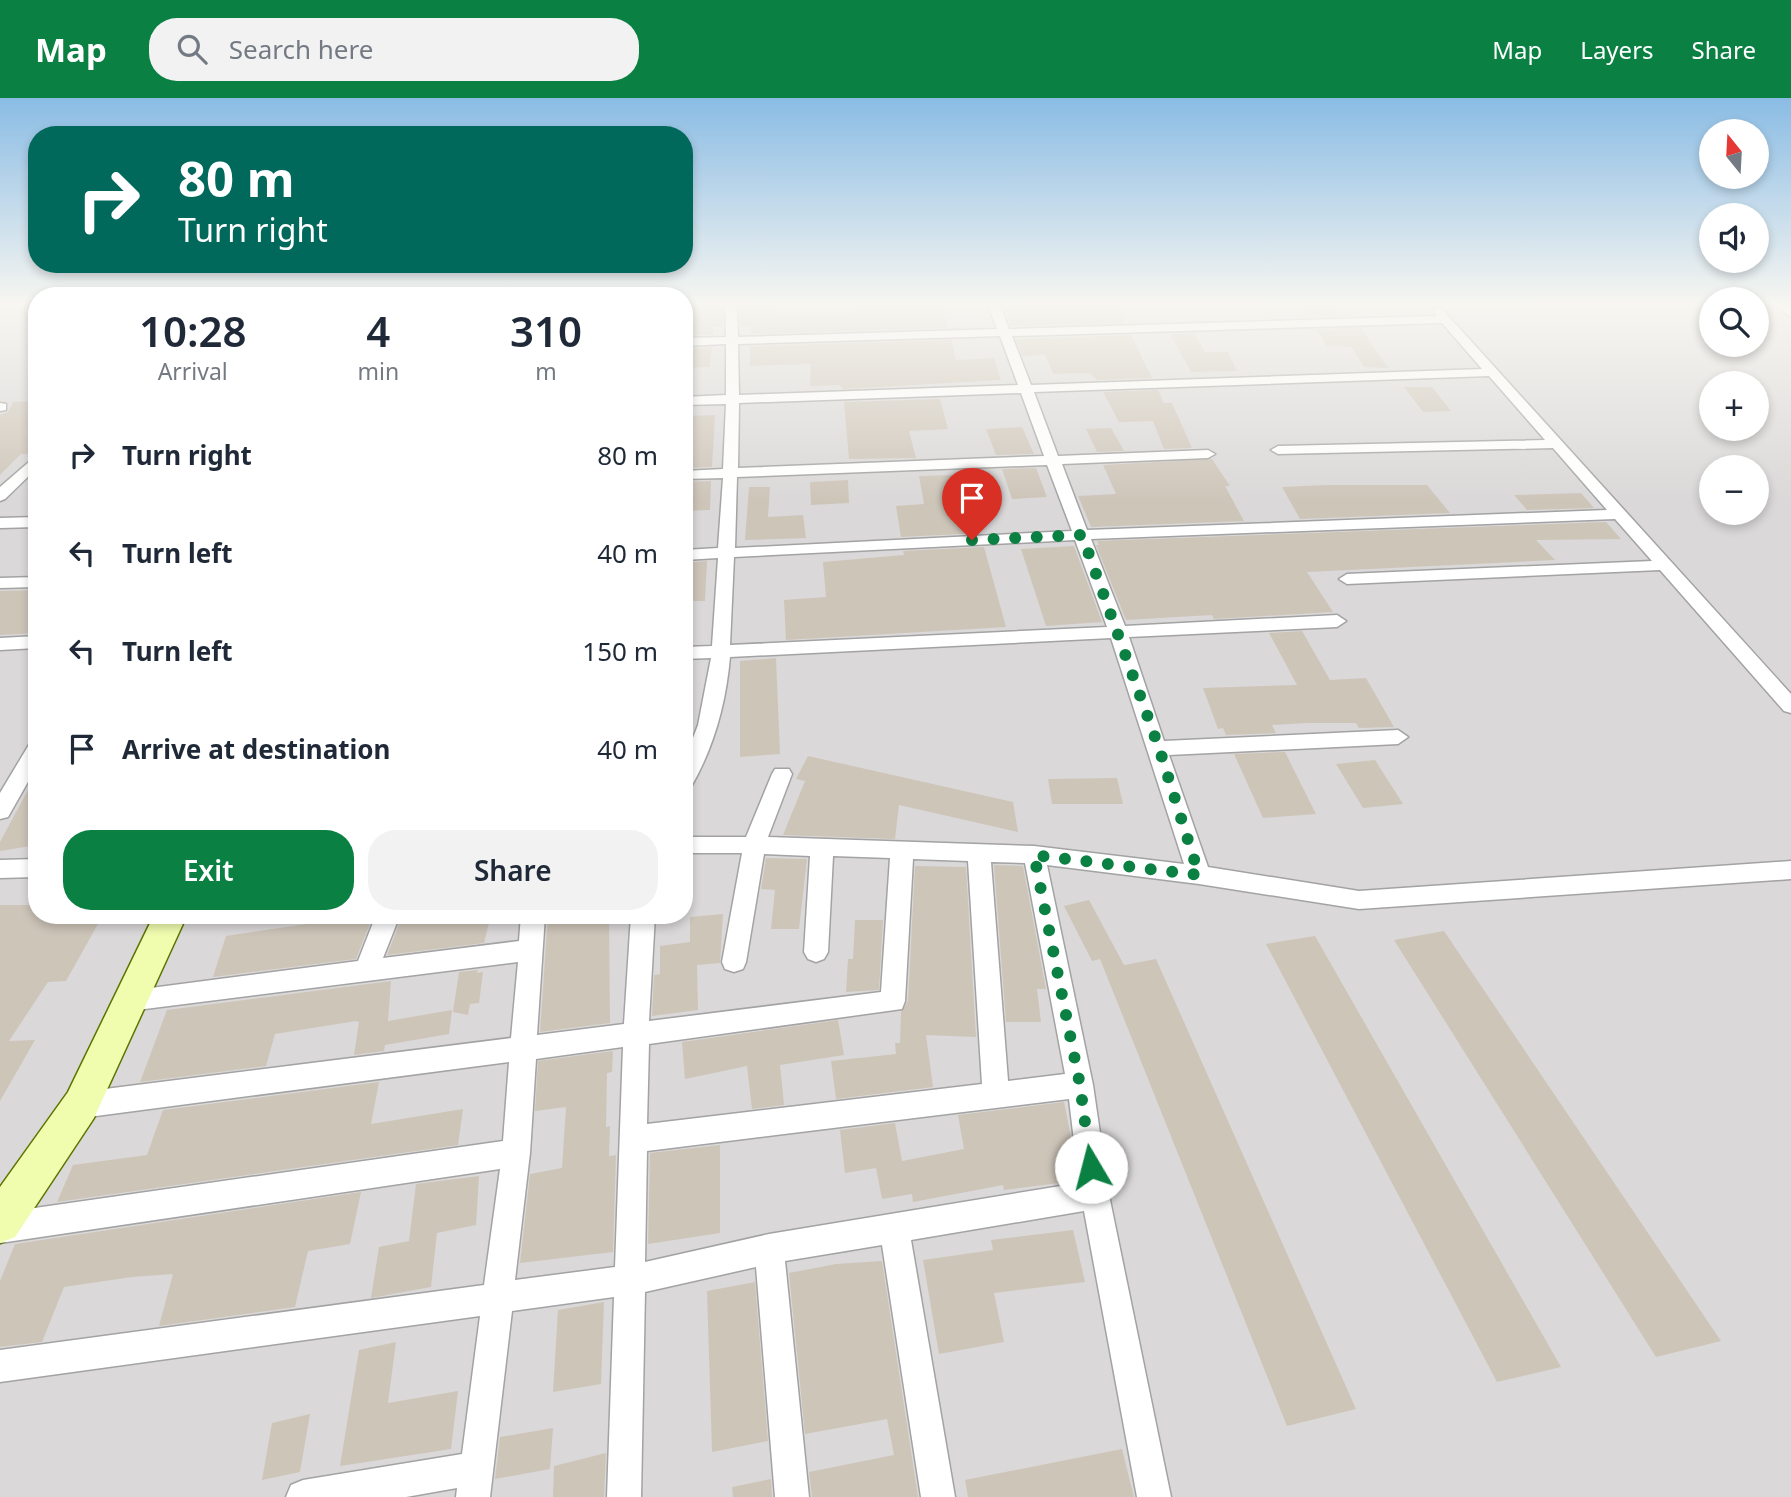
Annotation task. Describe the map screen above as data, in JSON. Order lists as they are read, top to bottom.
{
  "north": "top",
  "page": {
    "header": "Map",
    "search": "Search here",
    "nav": ["Map", "Layers", "Share"],
    "map_buttons": ["+", "−"],
    "turn": ["80 m", "Turn right"],
    "eta": [
      "10:28",
      "Arrival",
      "4",
      "min",
      "310",
      "m"
    ],
    "list": [
      {
        "name": "Turn right",
        "value": "80 m"
      },
      {
        "name": "Turn left",
        "value": "40 m"
      },
      {
        "name": "Turn left",
        "value": "150 m"
      },
      {
        "name": "Arrive at destination",
        "value": "40 m"
      }
    ],
    "buttons": ["Exit", "Share"]
  }
}
